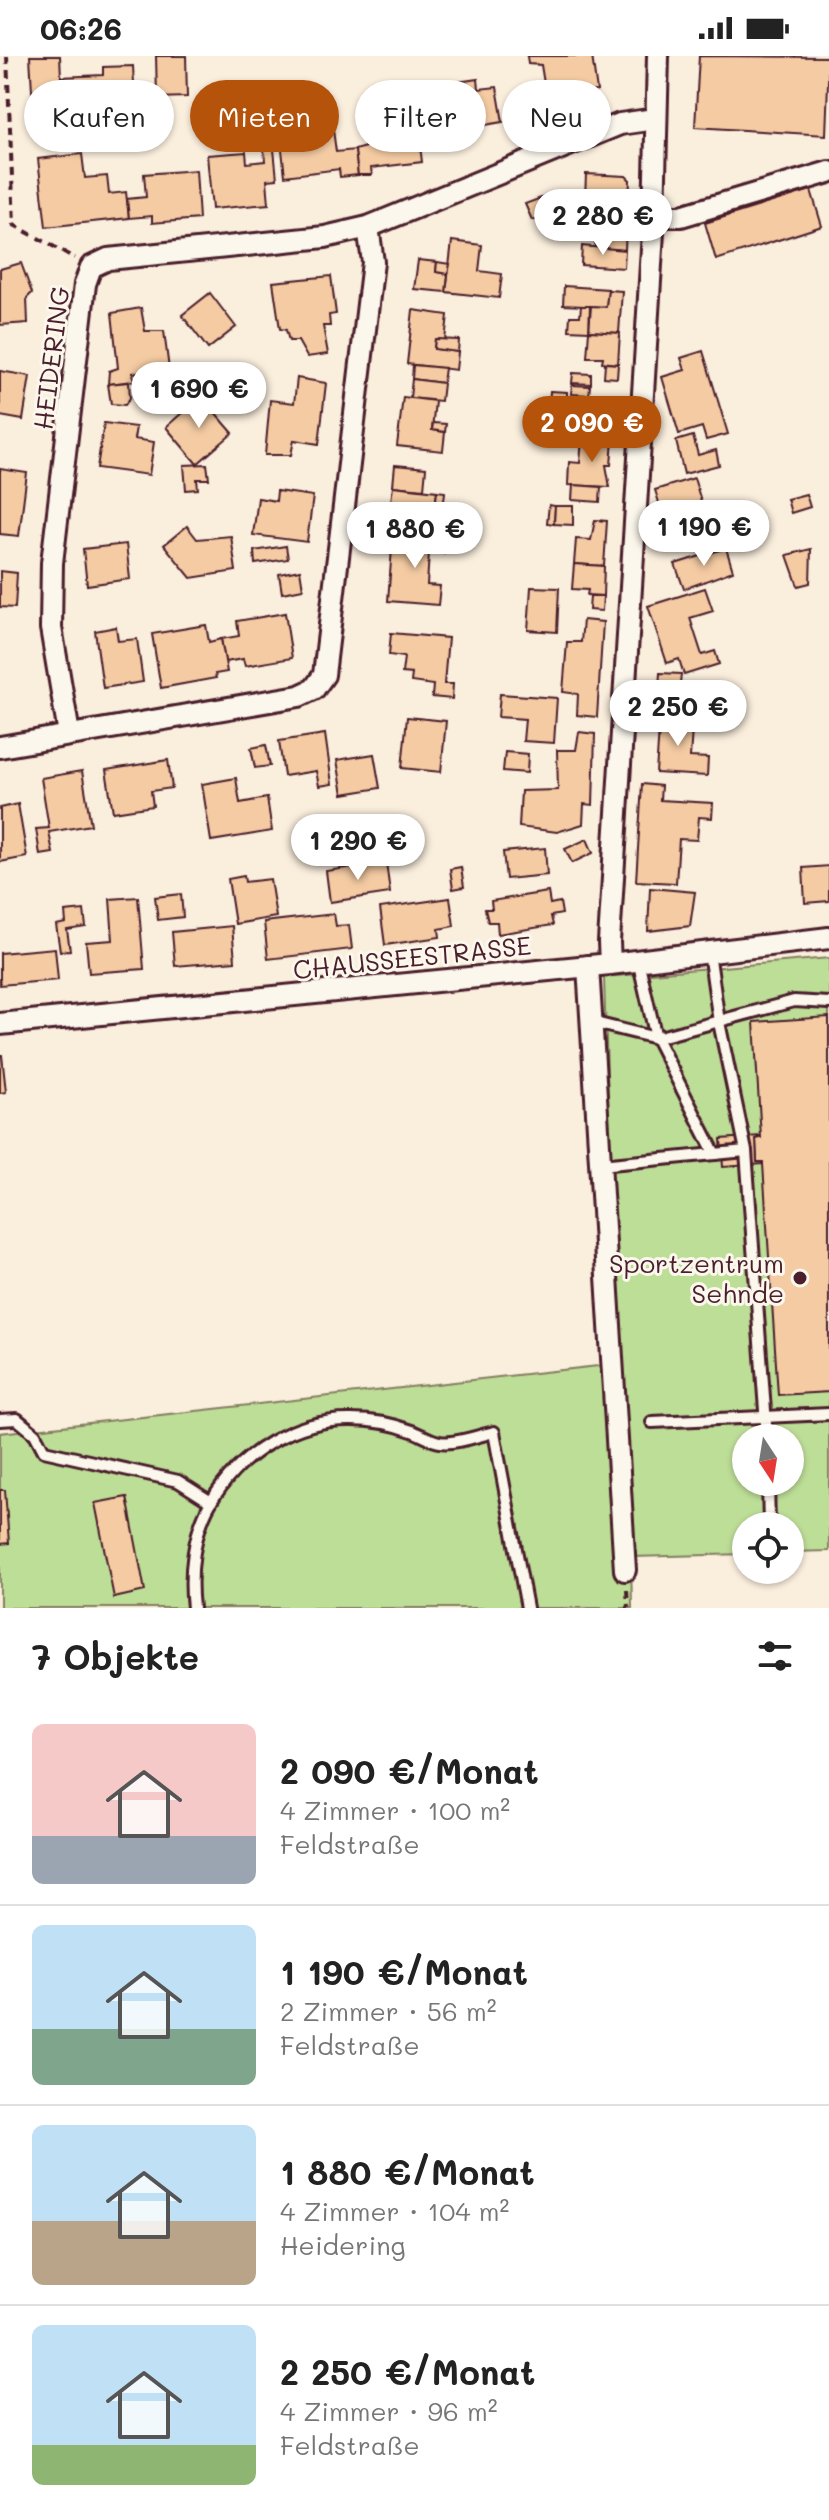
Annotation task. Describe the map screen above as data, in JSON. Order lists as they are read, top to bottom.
{
  "streets": {
    "street": ["HEIDERING", "CHAUSSEESTRASSE"]
  },
  "places": ["Sportzentrum Sehnde"],
  "north": "bottom",
  "page": {
    "status": "06:26",
    "chip": [
      "Kaufen",
      "Mieten",
      "Filter",
      "Neu"
    ],
    "price": [
      "2 280 €",
      "1 690 €",
      "2 090 €",
      "1 190 €",
      "1 880 €",
      "2 250 €",
      "1 290 €"
    ],
    "heading": "7 Objekte",
    "list": [
      {
        "name": "2 090 €/Monat",
        "note": "4 Zimmer · 100 m² · Feldstraße"
      },
      {
        "name": "1 190 €/Monat",
        "note": "2 Zimmer · 56 m² · Feldstraße"
      },
      {
        "name": "1 880 €/Monat",
        "note": "4 Zimmer · 104 m² · Heidering"
      },
      {
        "name": "2 250 €/Monat",
        "note": "4 Zimmer · 96 m² · Feldstraße"
      }
    ]
  }
}
